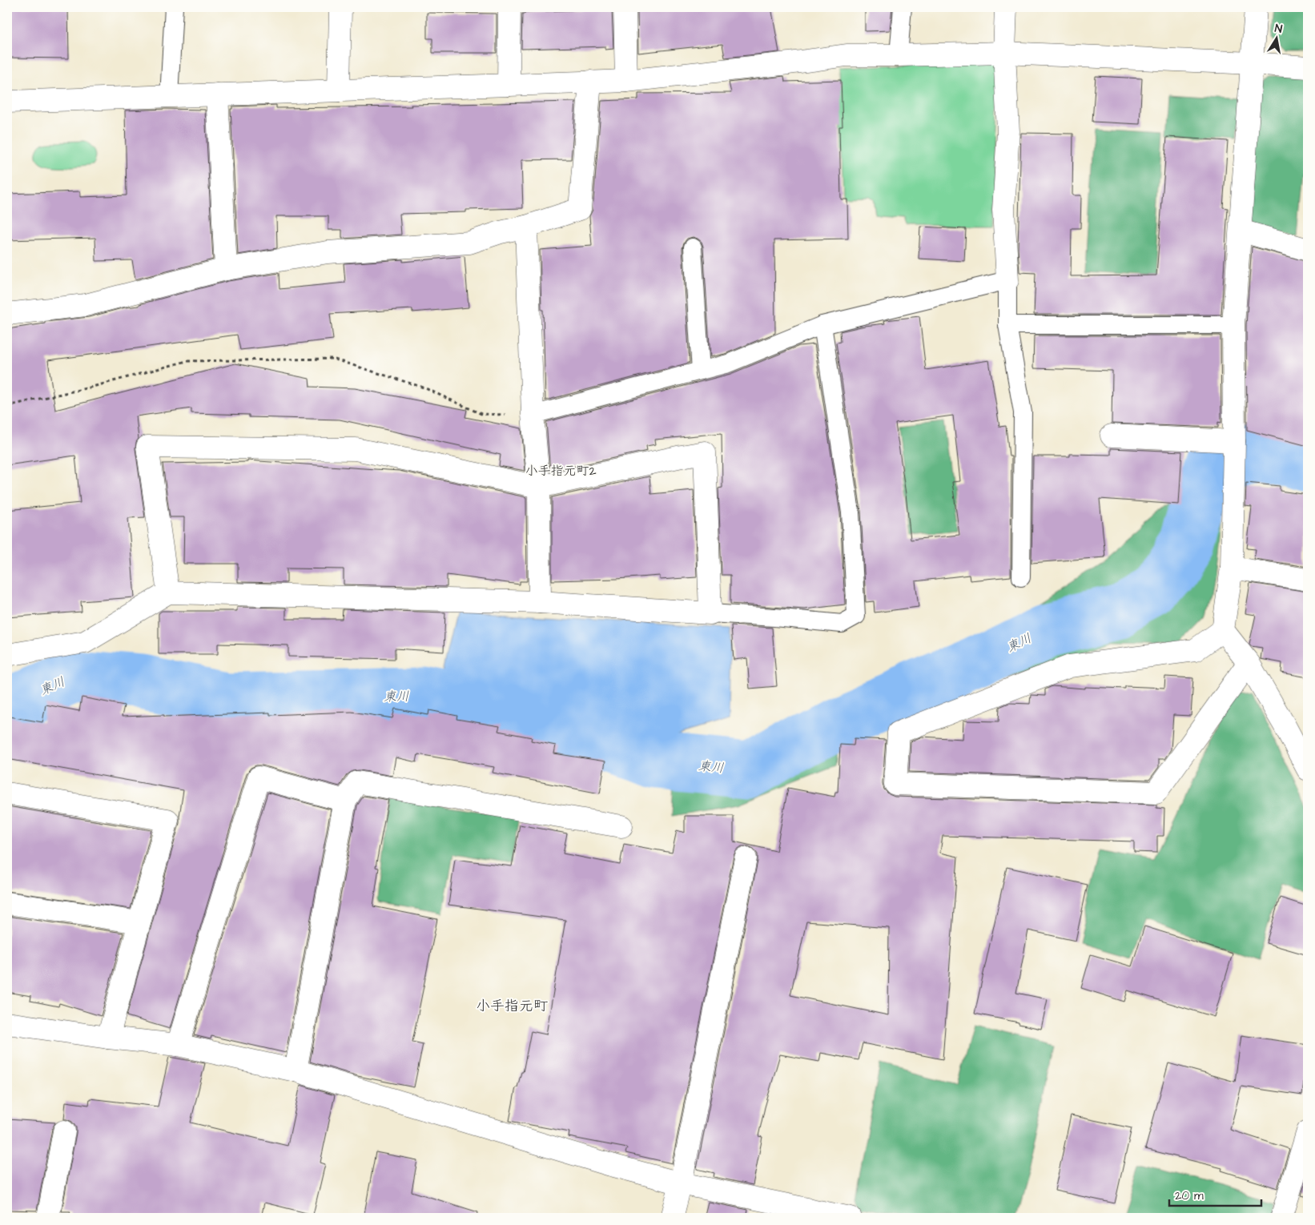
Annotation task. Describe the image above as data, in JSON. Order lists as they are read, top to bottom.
{
  "districts": ["小手指元町2", "小手指元町"],
  "water": ["東川"],
  "scale_bar": "20 m",
  "north": "top"
}
